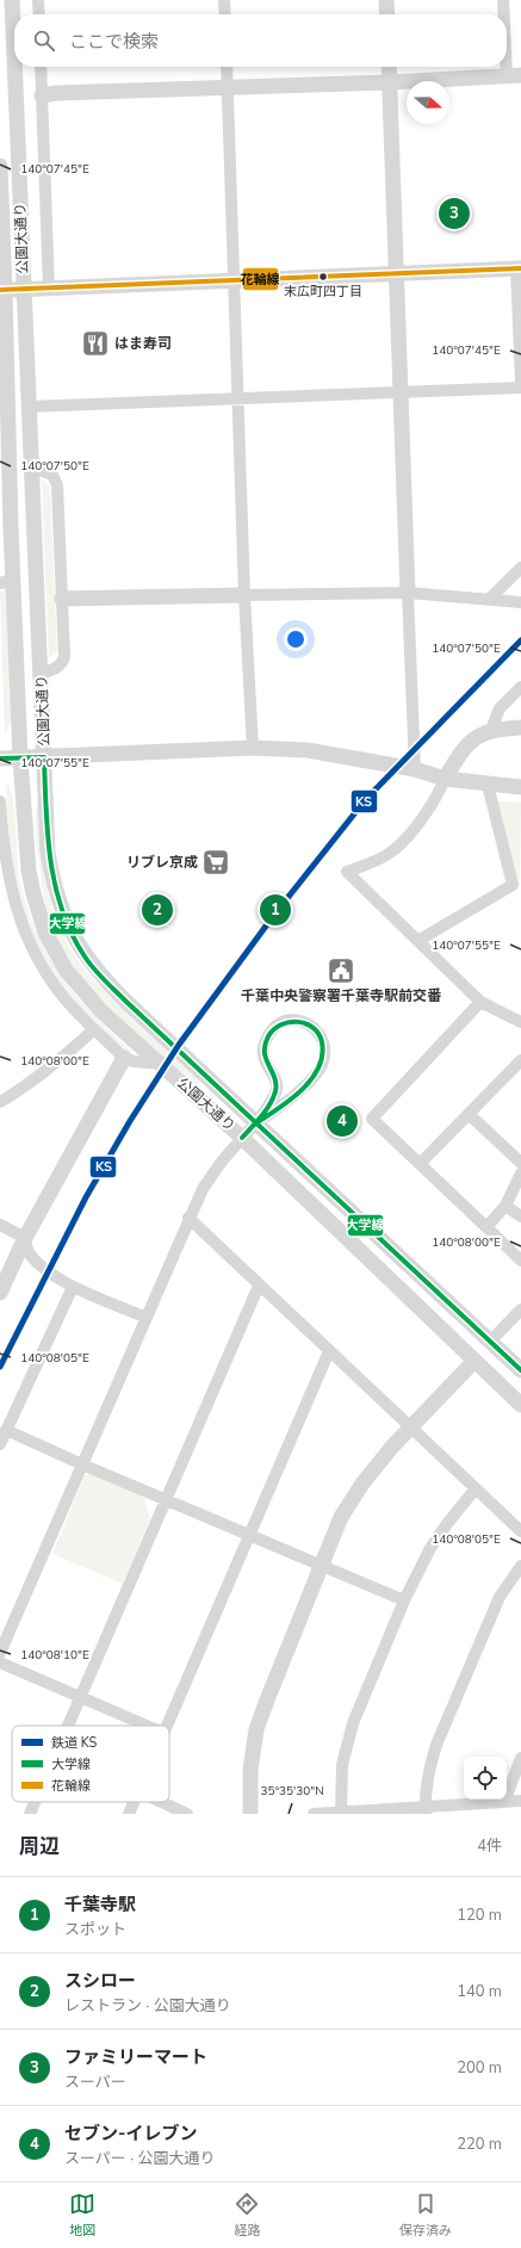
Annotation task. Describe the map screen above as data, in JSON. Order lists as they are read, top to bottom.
{
  "streets": {
    "street": ["公園大通り"]
  },
  "places": {
    "other": ["末広町四丁目"],
    "restaurant": ["はま寿司"],
    "supermarket": ["リブレ京成"],
    "public building": ["千葉中央警察署千葉寺駅前交番"]
  },
  "lines": ["transit line 花輪線", "rail line KS", "transit line 大学線"],
  "legend": ["鉄道 KS", "大学線", "花輪線"],
  "north": "right",
  "page": {
    "search": "ここで検索",
    "pins": [
      "3",
      "1",
      "2",
      "4"
    ],
    "heading": ["周辺", "4件"],
    "list": [
      {
        "mark": "1",
        "name": "千葉寺駅",
        "note": "スポット",
        "value": "120 m"
      },
      {
        "mark": "2",
        "name": "スシロー",
        "note": "レストラン · 公園大通り",
        "value": "140 m"
      },
      {
        "mark": "3",
        "name": "ファミリーマート",
        "note": "スーパー",
        "value": "200 m"
      },
      {
        "mark": "4",
        "name": "セブン-イレブン",
        "note": "スーパー · 公園大通り",
        "value": "220 m"
      }
    ],
    "nav": ["地図", "経路", "保存済み"]
  },
  "coordinates": [
    "140°07'45\"E",
    "140°07'50\"E",
    "140°07'55\"E",
    "140°08'00\"E",
    "140°08'05\"E",
    "140°08'10\"E",
    "35°35'30\"N"
  ]
}
